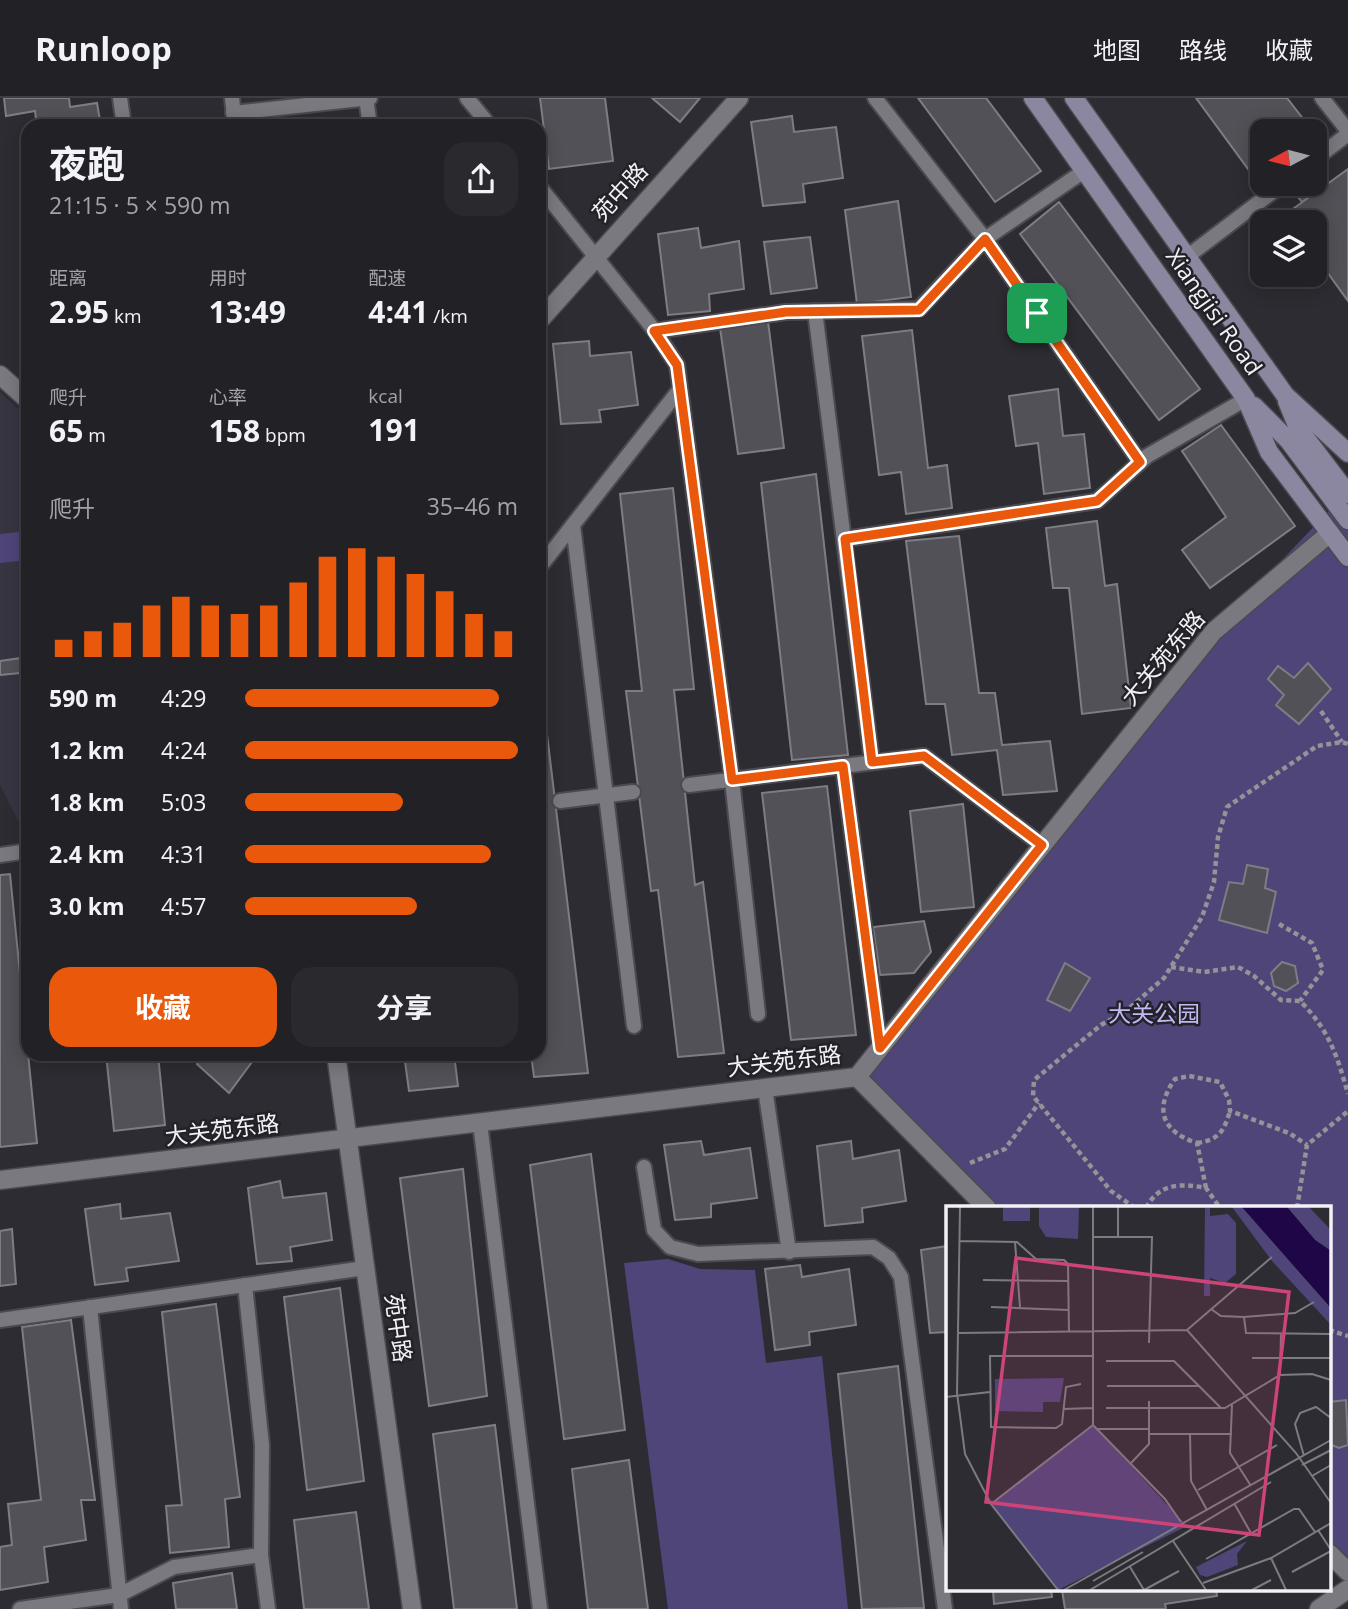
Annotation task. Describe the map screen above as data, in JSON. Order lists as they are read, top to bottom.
{
  "streets": {
    "main road": ["Xiangjisi Road"],
    "street": ["苑中路", "大关苑东路"]
  },
  "crossings": [
    ["苑中路", "大关苑东路"],
    ["Xiangjisi Road", "大关苑东路"]
  ],
  "parks": ["大关公园"],
  "north": "left",
  "page": {
    "header": "Runloop",
    "nav": ["地图", "路线", "收藏"],
    "heading": ["夜跑", "21:15 · 5 × 590 m"],
    "stats": [
      ["距离", "2.95 km"],
      ["用时", "13:49"],
      ["配速", "4:41 /km"],
      ["爬升", "65 m"],
      ["心率", "158 bpm"],
      ["kcal", "191"]
    ],
    "chart": ["爬升", "35–46 m"],
    "list": [
      {
        "name": "590 m",
        "note": "4:29"
      },
      {
        "name": "1.2 km",
        "note": "4:24"
      },
      {
        "name": "1.8 km",
        "note": "5:03"
      },
      {
        "name": "2.4 km",
        "note": "4:31"
      },
      {
        "name": "3.0 km",
        "note": "4:57"
      }
    ],
    "buttons": ["收藏", "分享"]
  }
}
